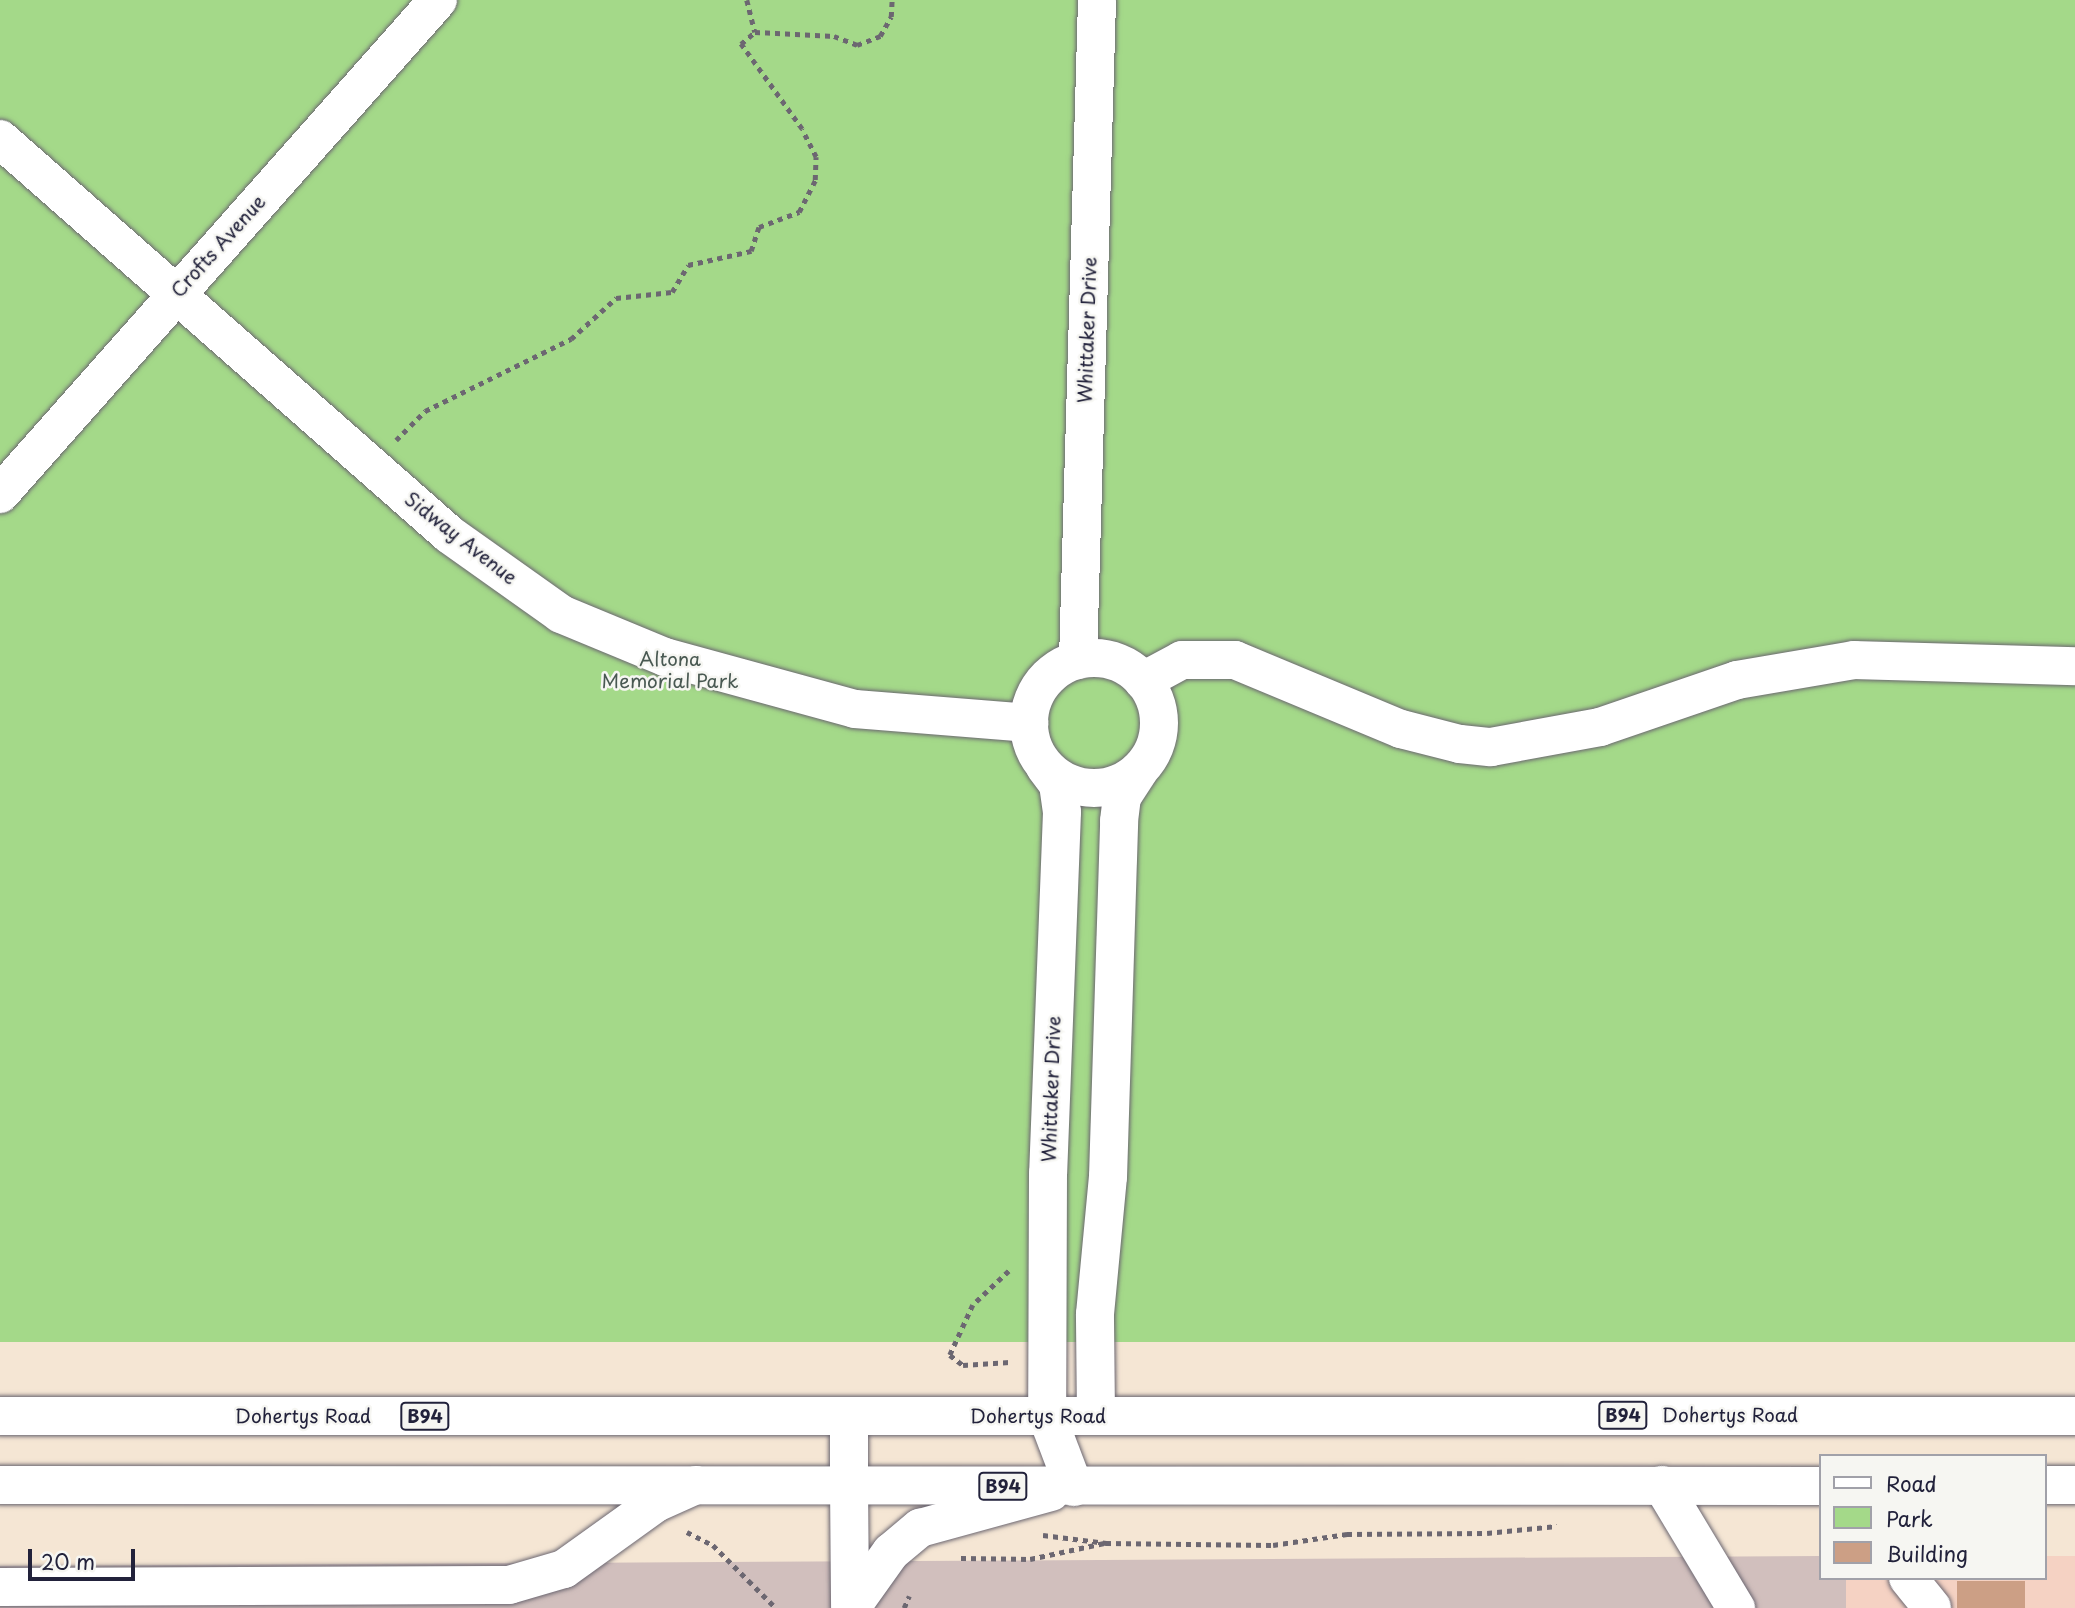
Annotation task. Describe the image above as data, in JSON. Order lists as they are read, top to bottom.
{
  "streets": {
    "main road": [
      "Crofts Avenue",
      "Whittaker Drive",
      "Sidway Avenue",
      "B94",
      "Dohertys Road"
    ]
  },
  "crossings": [
    ["Crofts Avenue", "Sidway Avenue"],
    ["Whittaker Drive", "Sidway Avenue"],
    ["Whittaker Drive", "Dohertys Road"]
  ],
  "parks": ["Altona Memorial Park"],
  "legend": ["Road", "Park", "Building"],
  "scale_bar": "20 m"
}
